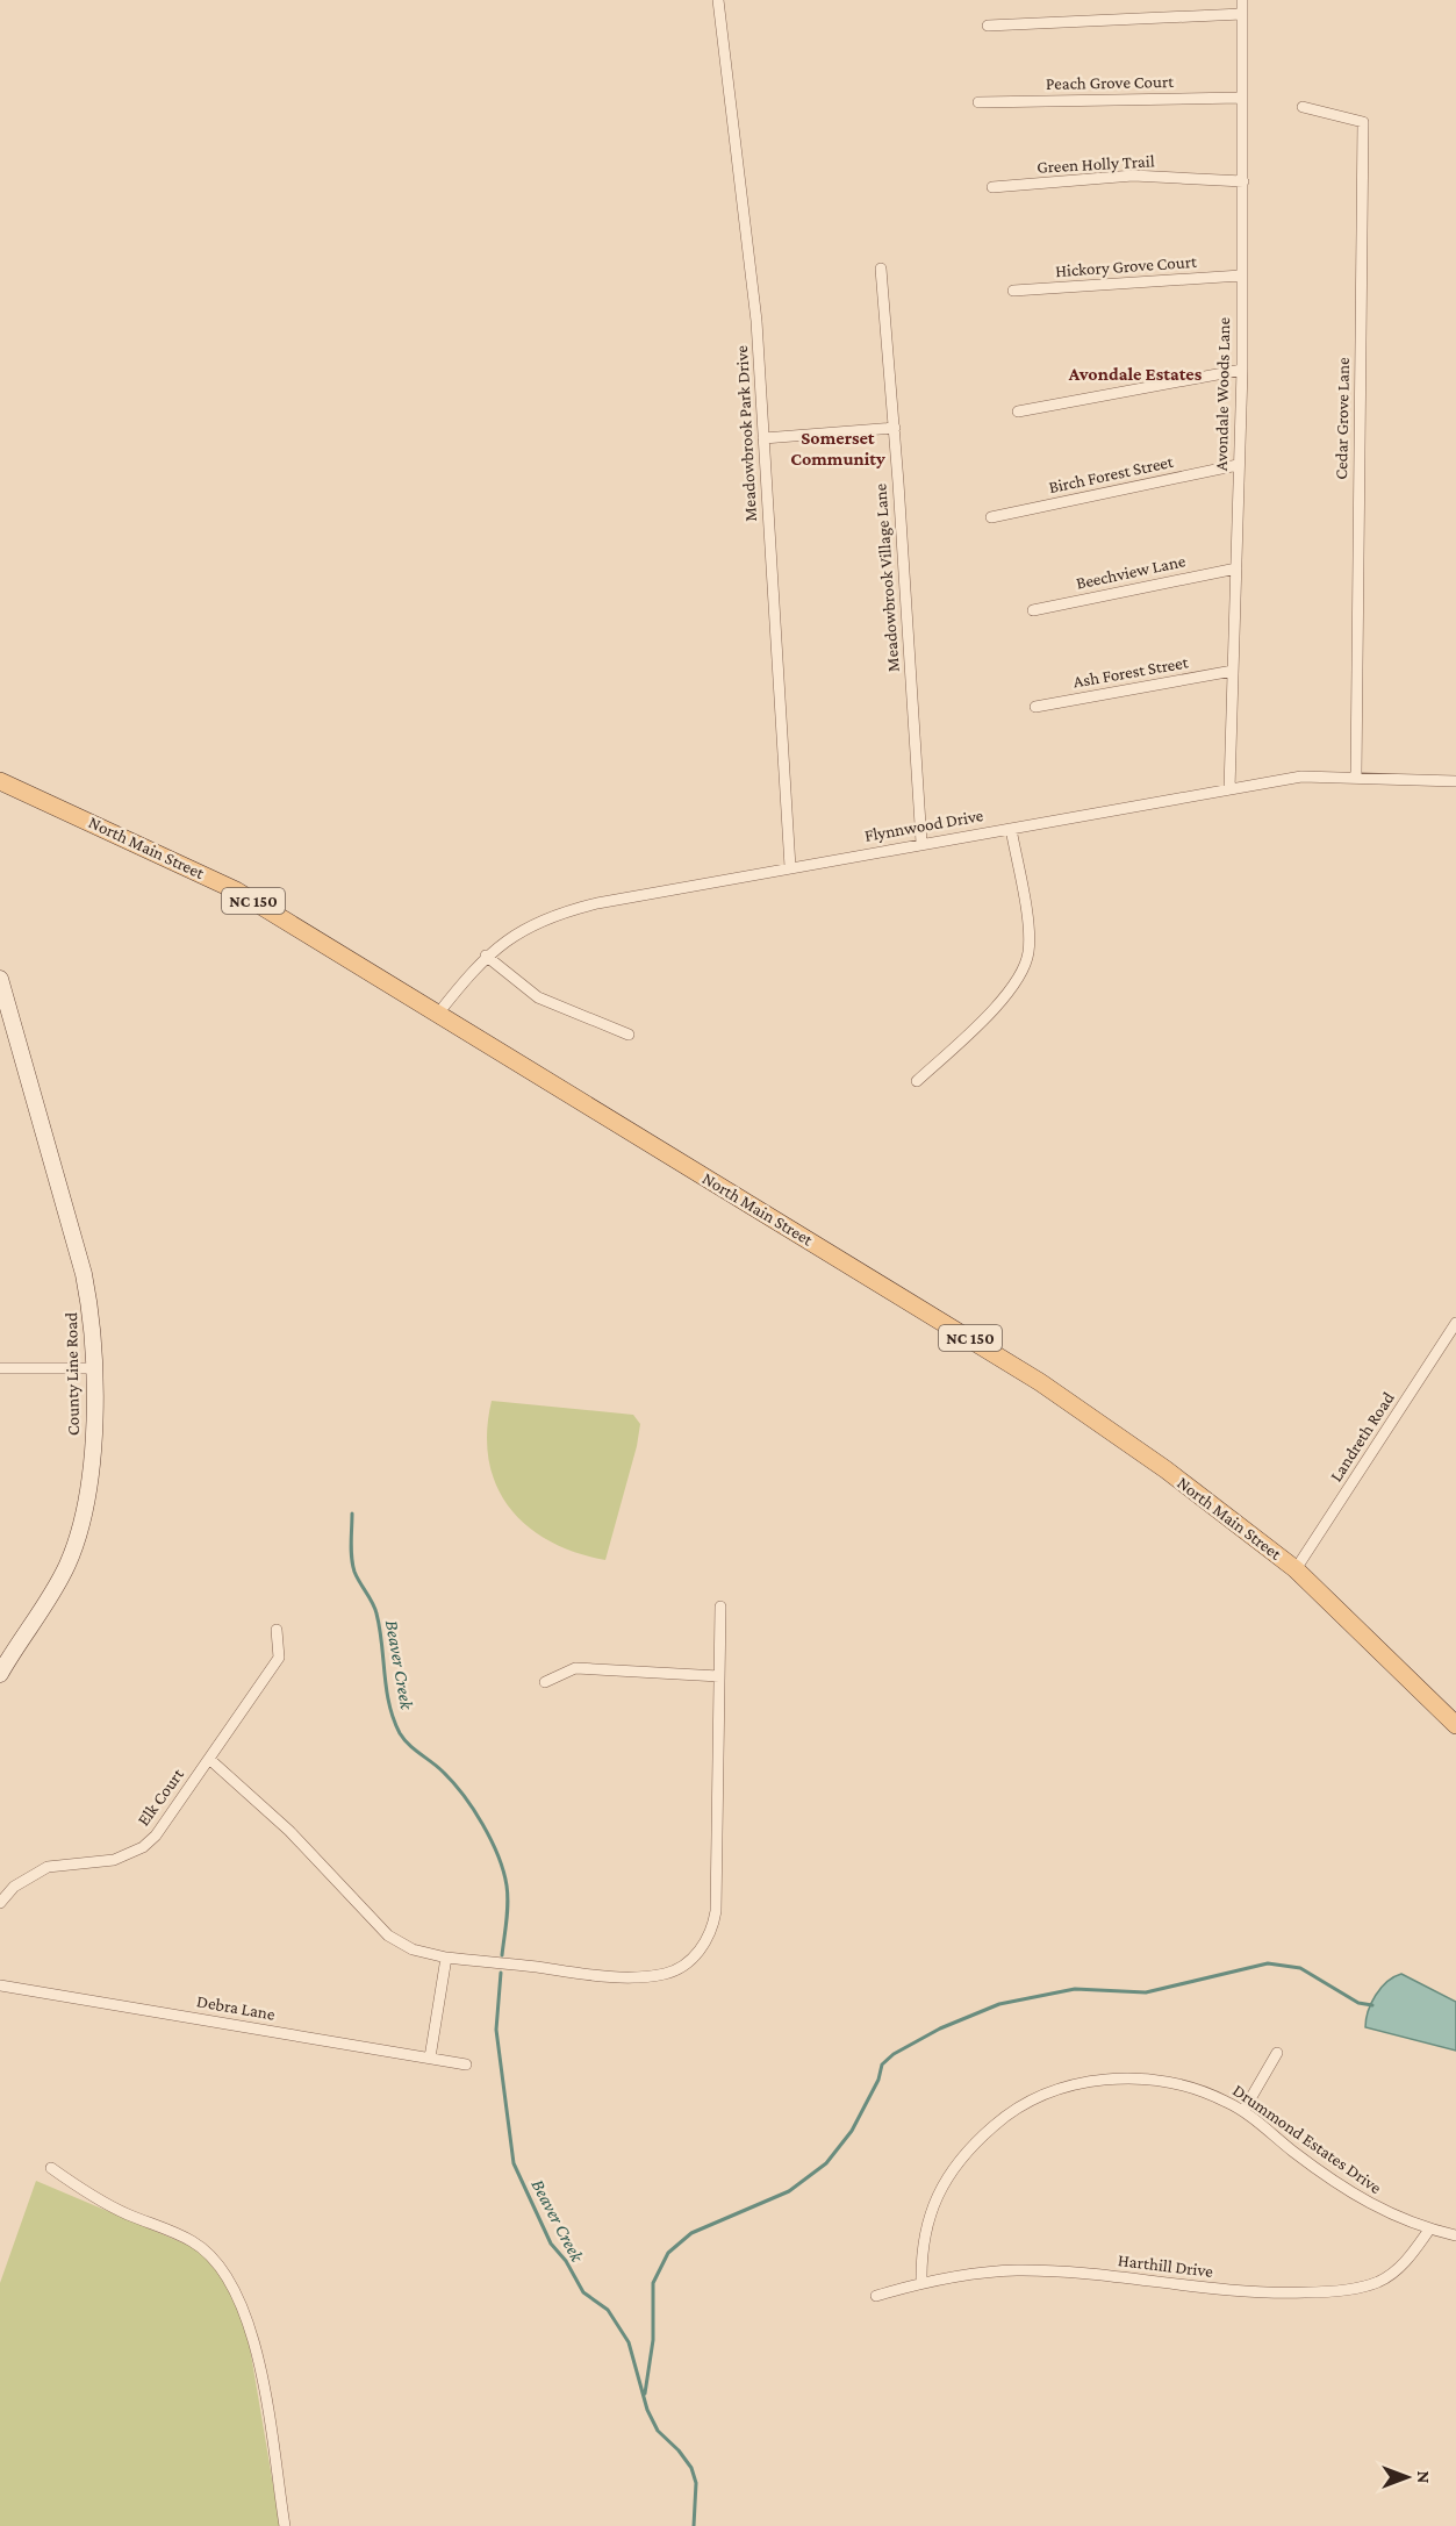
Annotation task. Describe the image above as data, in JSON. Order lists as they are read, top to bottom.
{
  "streets": {
    "main road": ["North Main Street", "NC 150"],
    "street": [
      "Peach Grove Court",
      "Green Holly Trail",
      "Hickory Grove Court",
      "Avondale Woods Lane",
      "Cedar Grove Lane",
      "Meadowbrook Park Drive",
      "Birch Forest Street",
      "Beechview Lane",
      "Meadowbrook Village Lane",
      "Ash Forest Street",
      "Flynnwood Drive",
      "County Line Road",
      "Landreth Road",
      "Elk Court",
      "Debra Lane",
      "Drummond Estates Drive",
      "Harthill Drive"
    ]
  },
  "crossings": [
    ["Peach Grove Court", "Avondale Woods Lane"],
    ["Green Holly Trail", "Avondale Woods Lane"],
    ["Hickory Grove Court", "Avondale Woods Lane"],
    ["Avondale Woods Lane", "Birch Forest Street"],
    ["Avondale Woods Lane", "Beechview Lane"],
    ["Avondale Woods Lane", "Ash Forest Street"],
    ["Avondale Woods Lane", "Flynnwood Drive"],
    ["Cedar Grove Lane", "Flynnwood Drive"],
    ["Meadowbrook Park Drive", "Flynnwood Drive"],
    ["Meadowbrook Village Lane", "Flynnwood Drive"],
    ["Flynnwood Drive", "North Main Street"],
    ["North Main Street", "Landreth Road"],
    ["Drummond Estates Drive", "Harthill Drive"]
  ],
  "districts": ["Avondale Estates", "Somerset Community"],
  "water": ["Beaver Creek"],
  "north": "right"
}
